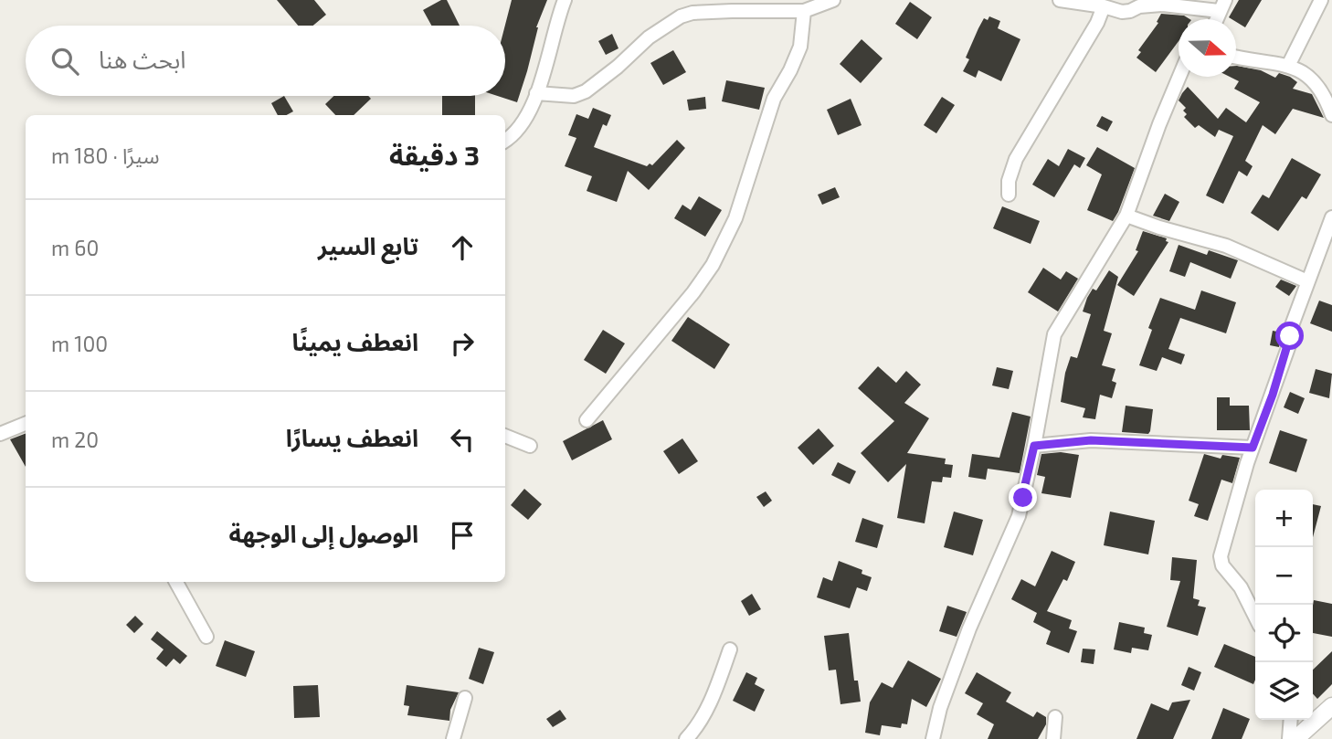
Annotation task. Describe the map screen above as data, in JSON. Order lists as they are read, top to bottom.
{
  "north": "right",
  "page": {
    "search": "ابحث هنا",
    "heading": ["3 دقيقة", "سيرًا · 180 m"],
    "list": [
      ["تابع السير", "60 m"],
      ["انعطف يمينًا", "100 m"],
      ["انعطف يسارًا", "20 m"],
      "الوصول إلى الوجهة"
    ],
    "map_buttons": ["+", "−"]
  }
}
